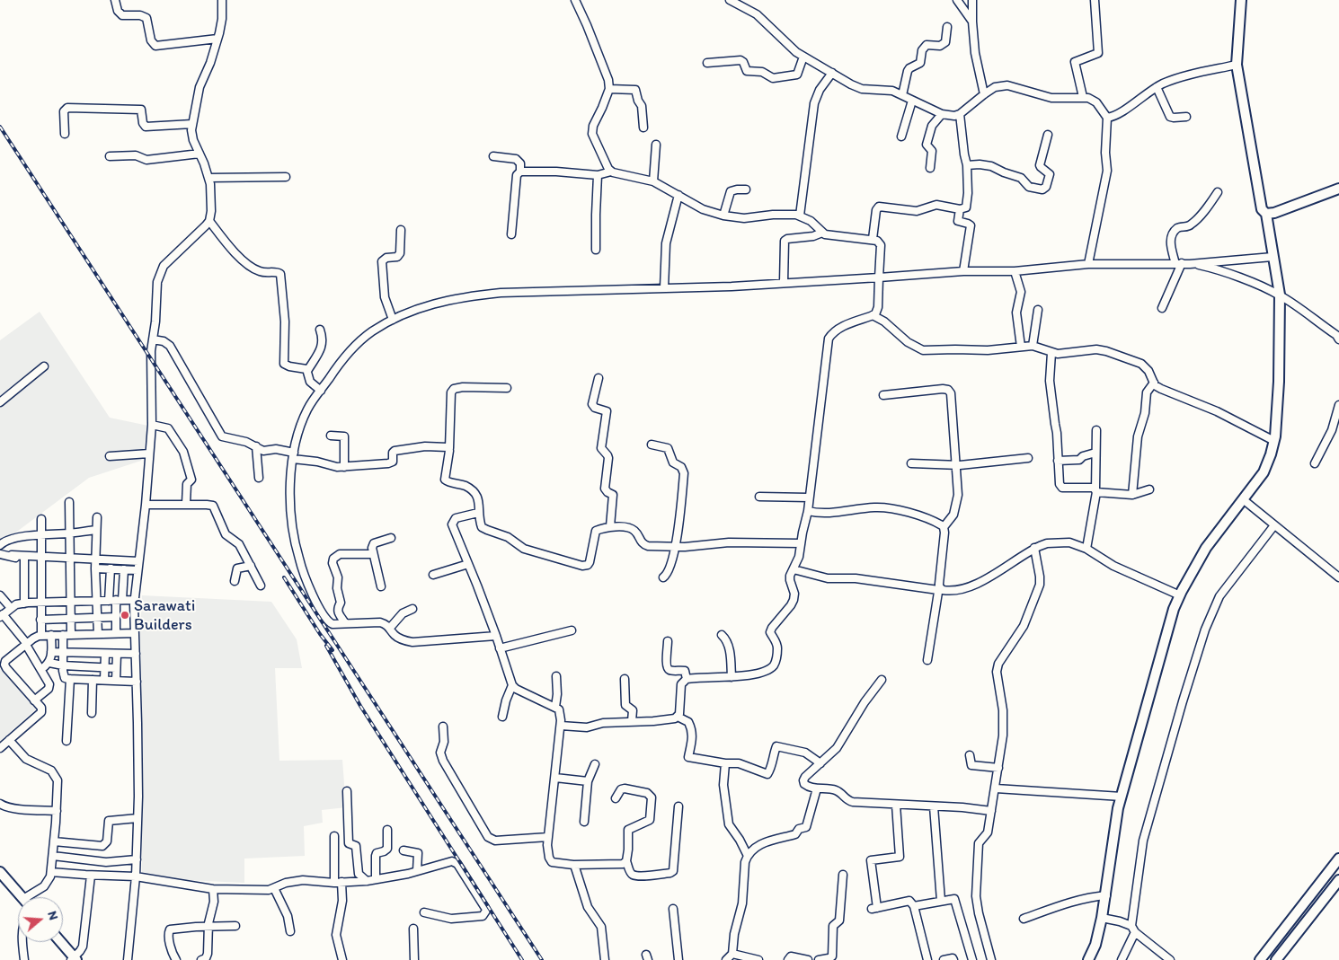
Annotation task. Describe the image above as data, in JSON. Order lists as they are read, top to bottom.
{
  "places": ["Sarawati Builders"],
  "north": "right"
}
